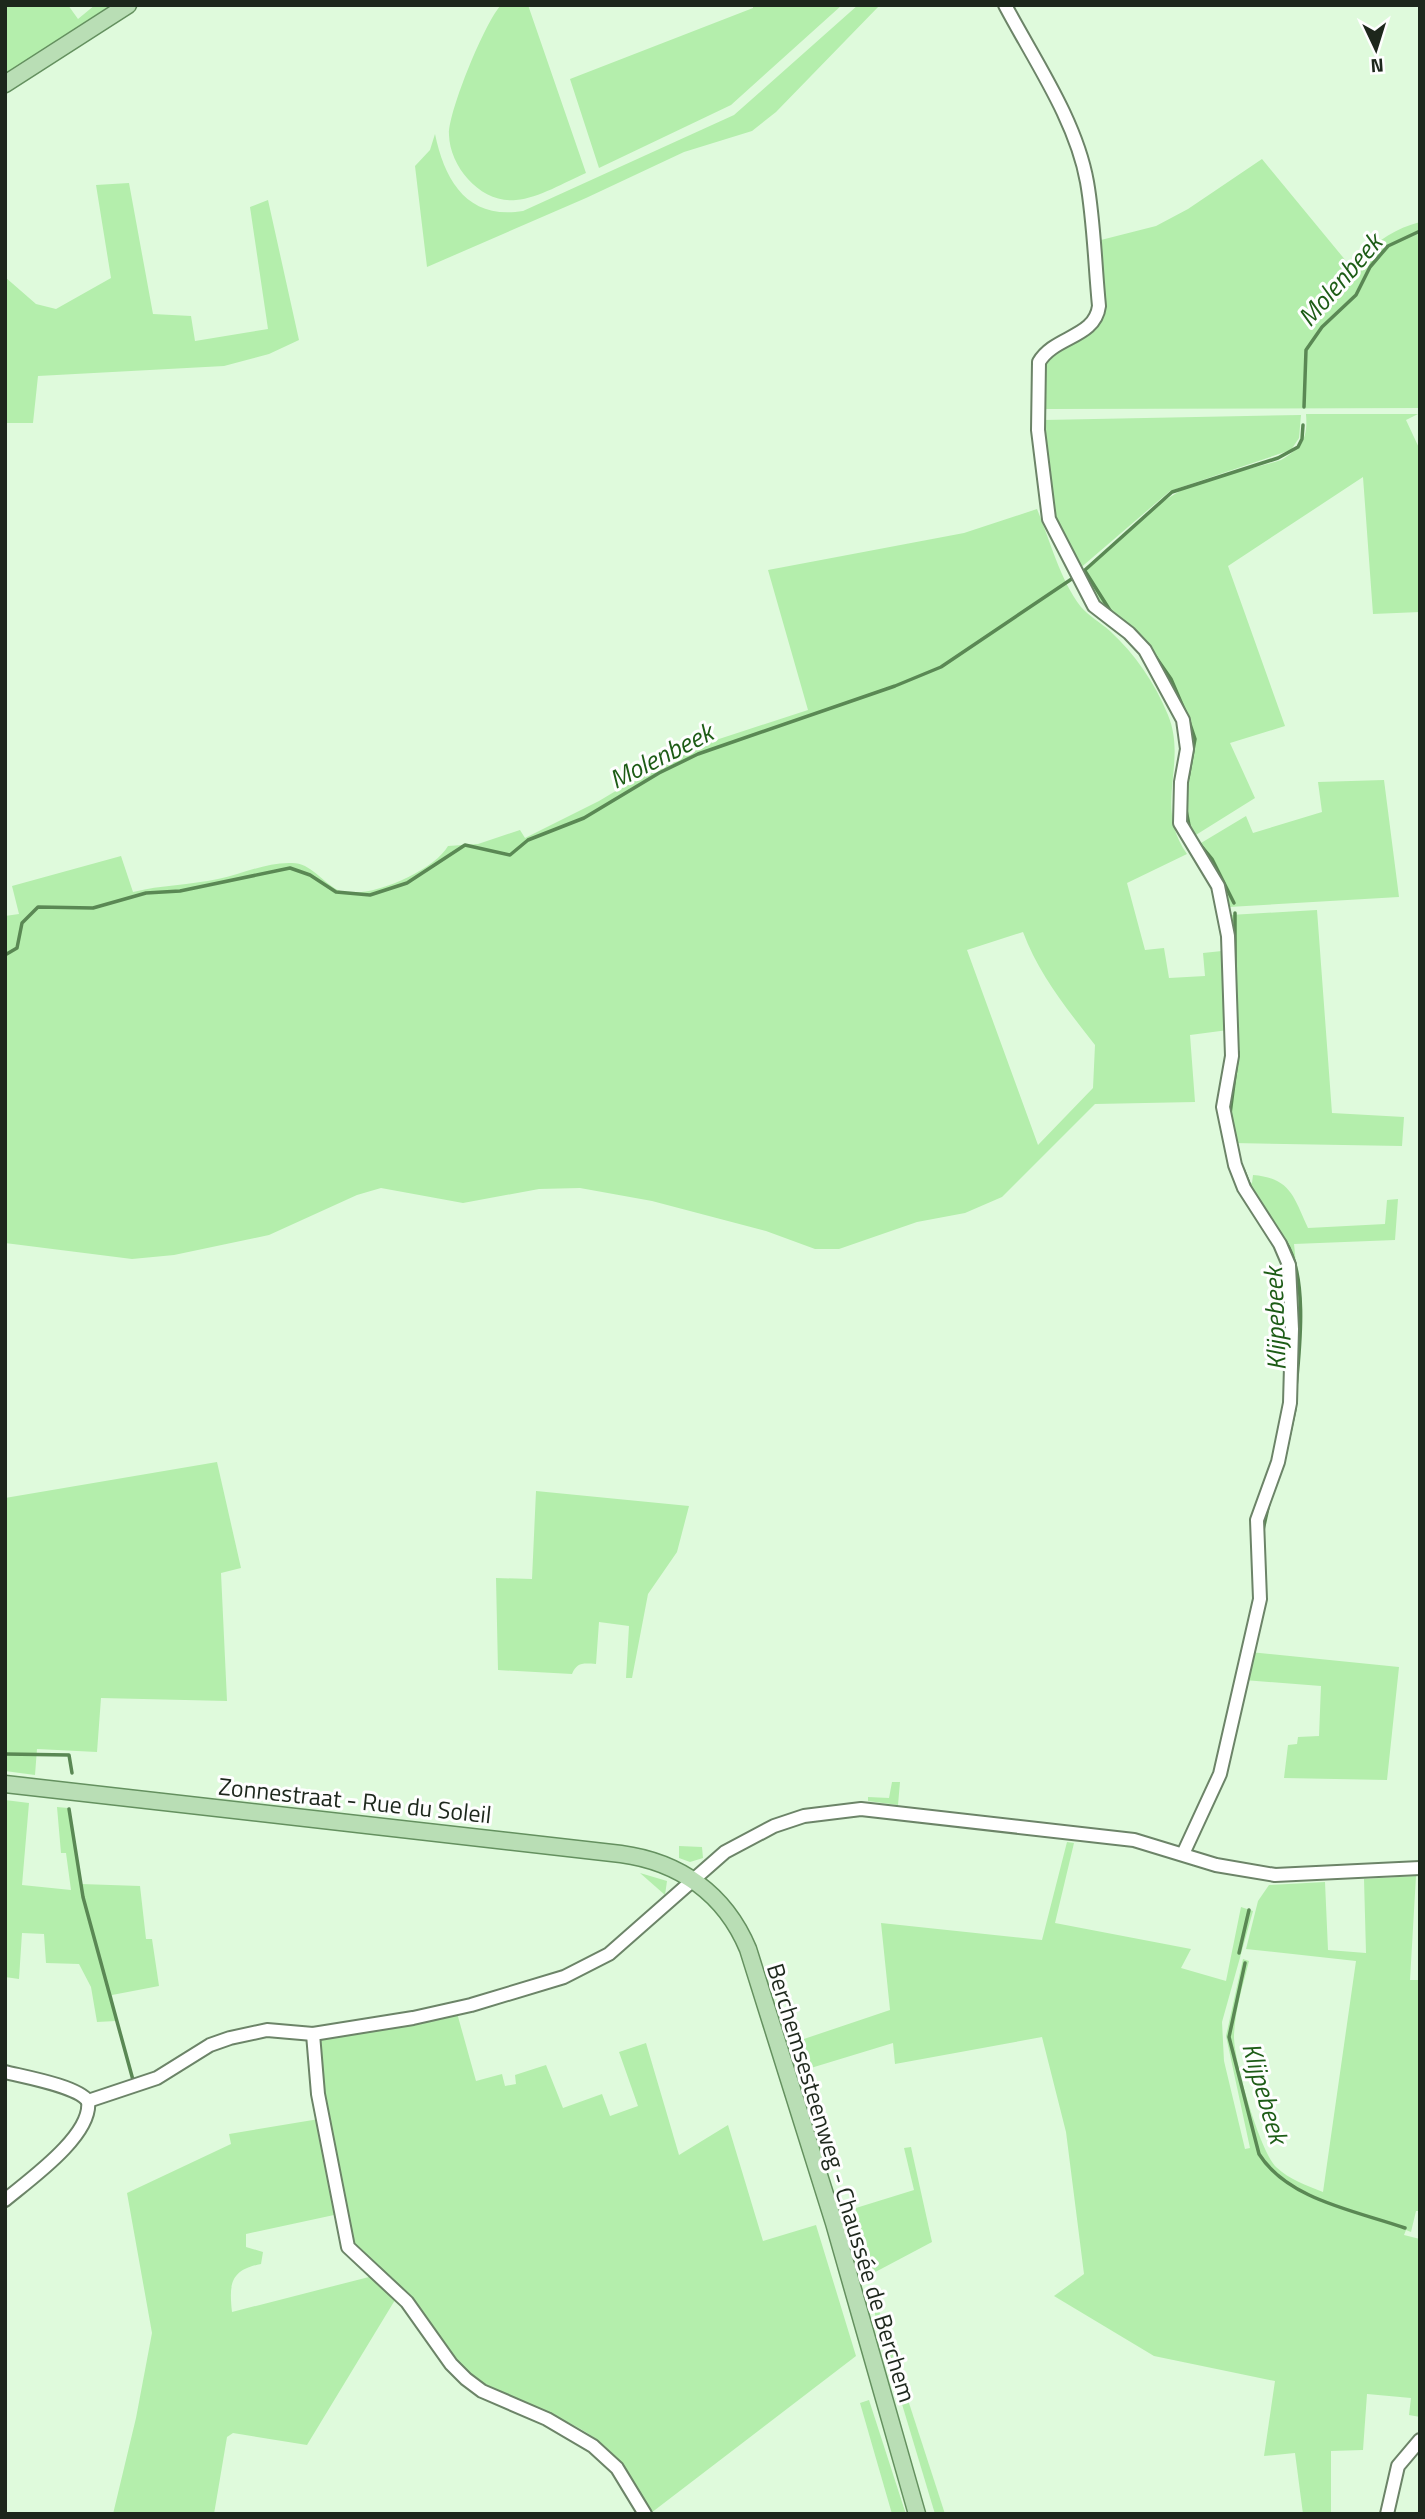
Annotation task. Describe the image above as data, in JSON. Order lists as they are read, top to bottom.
{
  "streets": {
    "main road": ["Zonnestraat - Rue du Soleil", "Berchemsesteenweg - Chaussée de Berchem"]
  },
  "crossings": [
    ["Zonnestraat - Rue du Soleil", "Berchemsesteenweg - Chaussée de Berchem"]
  ],
  "water": ["Molenbeek", "Klijpebeek"],
  "north": "bottom"
}
